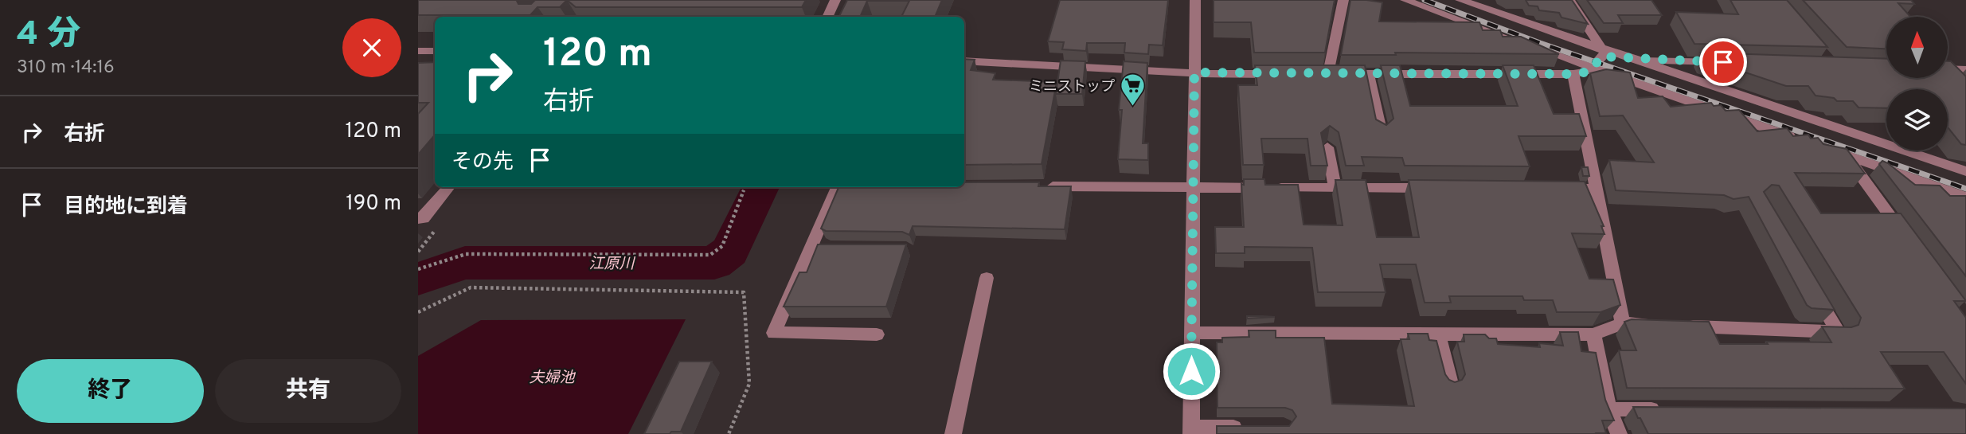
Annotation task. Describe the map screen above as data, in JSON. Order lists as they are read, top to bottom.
{
  "water": ["江原川", "夫婦池"],
  "places": {
    "supermarket": ["ミニストップ"]
  },
  "north": "top",
  "page": {
    "heading": ["4 分", "310 m · 14:16"],
    "turn": ["120 m", "右折"],
    "list": [
      {
        "name": "右折",
        "value": "120 m"
      },
      {
        "name": "目的地に到着",
        "value": "190 m"
      }
    ],
    "then": "その先",
    "buttons": ["終了", "共有"]
  }
}
